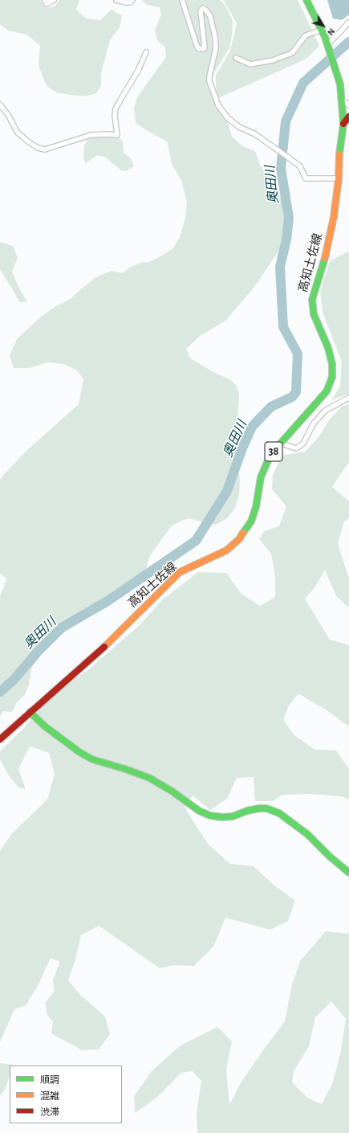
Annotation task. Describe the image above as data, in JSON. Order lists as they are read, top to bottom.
{
  "streets": {
    "main road": ["高知土佐線", "38"]
  },
  "water": ["奥田川"],
  "legend": ["順調", "混雑", "渋滞"],
  "north": "bottom right"
}
